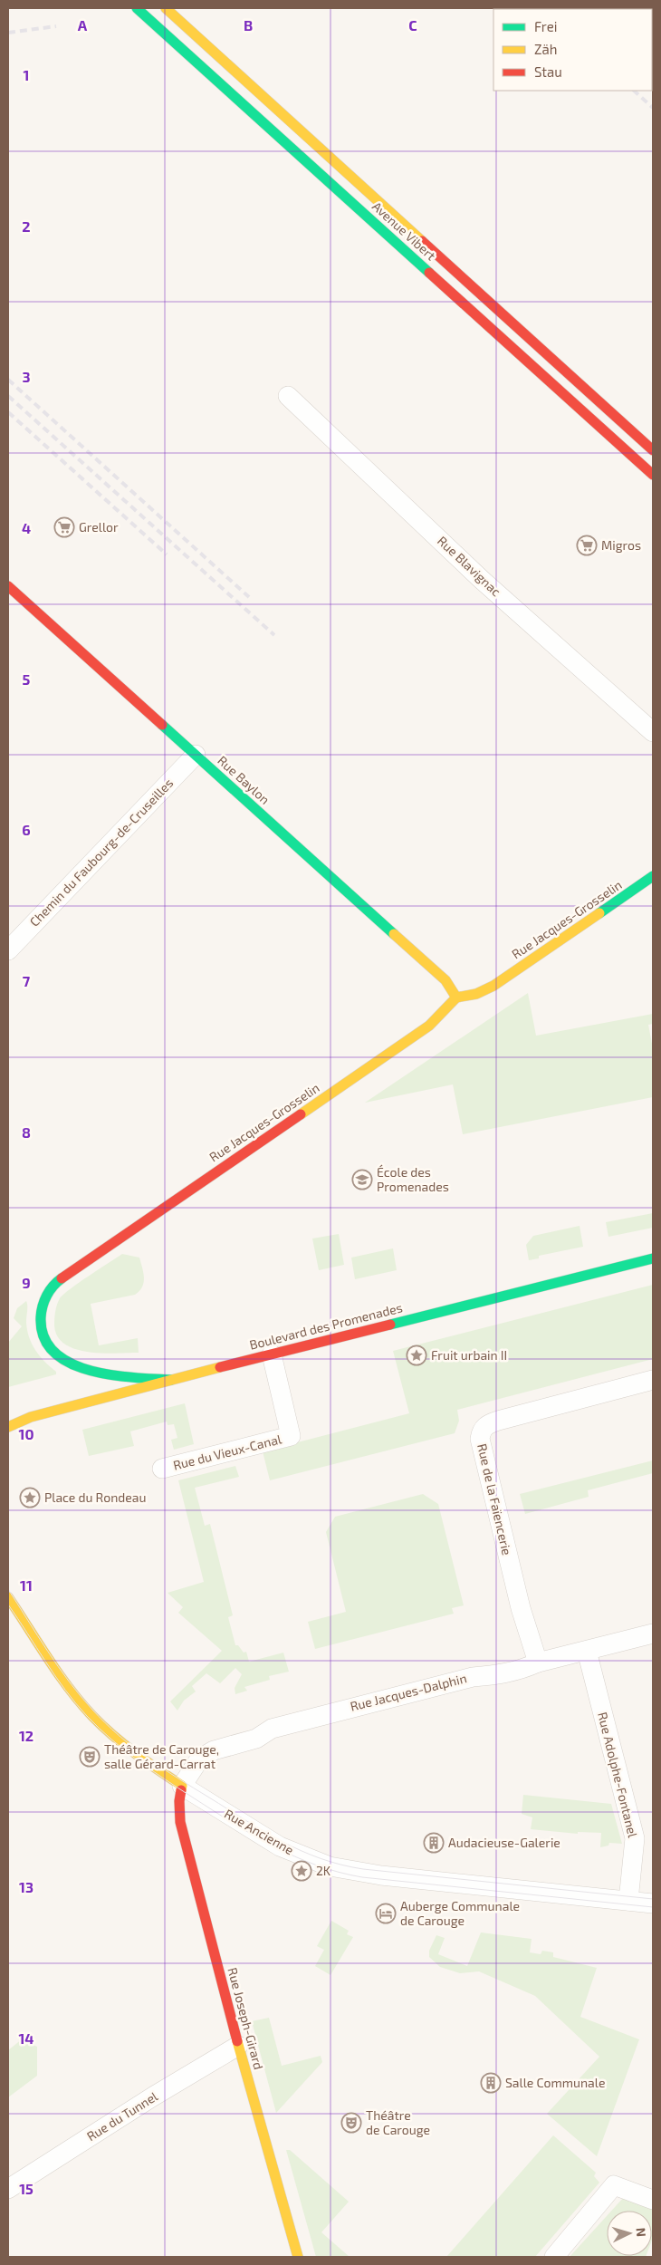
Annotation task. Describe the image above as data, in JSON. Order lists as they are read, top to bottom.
{
  "streets": {
    "main road": [
      "Avenue Vibert",
      "Rue Baylon",
      "Rue Jacques-Grosselin",
      "Boulevard des Promenades",
      "Rue Ancienne",
      "Rue Joseph-Girard"
    ],
    "street": [
      "Rue Blavignac",
      "Chemin du Faubourg-de-Cruseilles",
      "Rue du Vieux-Canal",
      "Rue de la Faïencerie",
      "Rue Jacques-Dalphin",
      "Rue Adolphe-Fontanel",
      "Rue du Tunnel"
    ]
  },
  "crossings": [
    ["Rue Baylon", "Chemin du Faubourg-de-Cruseilles"],
    ["Rue Baylon", "Rue Jacques-Grosselin"],
    ["Rue Jacques-Grosselin", "Boulevard des Promenades"],
    ["Boulevard des Promenades", "Rue du Vieux-Canal"],
    ["Rue de la Faïencerie", "Rue Jacques-Dalphin"],
    ["Rue Jacques-Dalphin", "Rue Adolphe-Fontanel"],
    ["Rue Jacques-Dalphin", "Rue Ancienne"],
    ["Rue Jacques-Dalphin", "Rue Joseph-Girard"],
    ["Rue Adolphe-Fontanel", "Rue Ancienne"],
    ["Rue Ancienne", "Rue Joseph-Girard"],
    ["Rue Joseph-Girard", "Rue du Tunnel"]
  ],
  "places": {
    "supermarket": ["Grellor", "Migros"],
    "school or university": ["École des Promenades"],
    "place": ["Fruit urbain II", "Place du Rondeau", "2K"],
    "theatre": ["Théâtre de Carouge, salle Gérard-Carrat", "Théâtre de Carouge"],
    "building": ["Audacieuse-Galerie", "Salle Communale"],
    "hotel": ["Auberge Communale de Carouge"]
  },
  "legend": ["Frei", "Zäh", "Stau"],
  "north": "right",
  "grid": {
    "columns": ["A", "B", "C"],
    "rows": [
      "1",
      "2",
      "3",
      "4",
      "5",
      "6",
      "7",
      "8",
      "9",
      "10",
      "11",
      "12",
      "13",
      "14",
      "15"
    ]
  }
}
